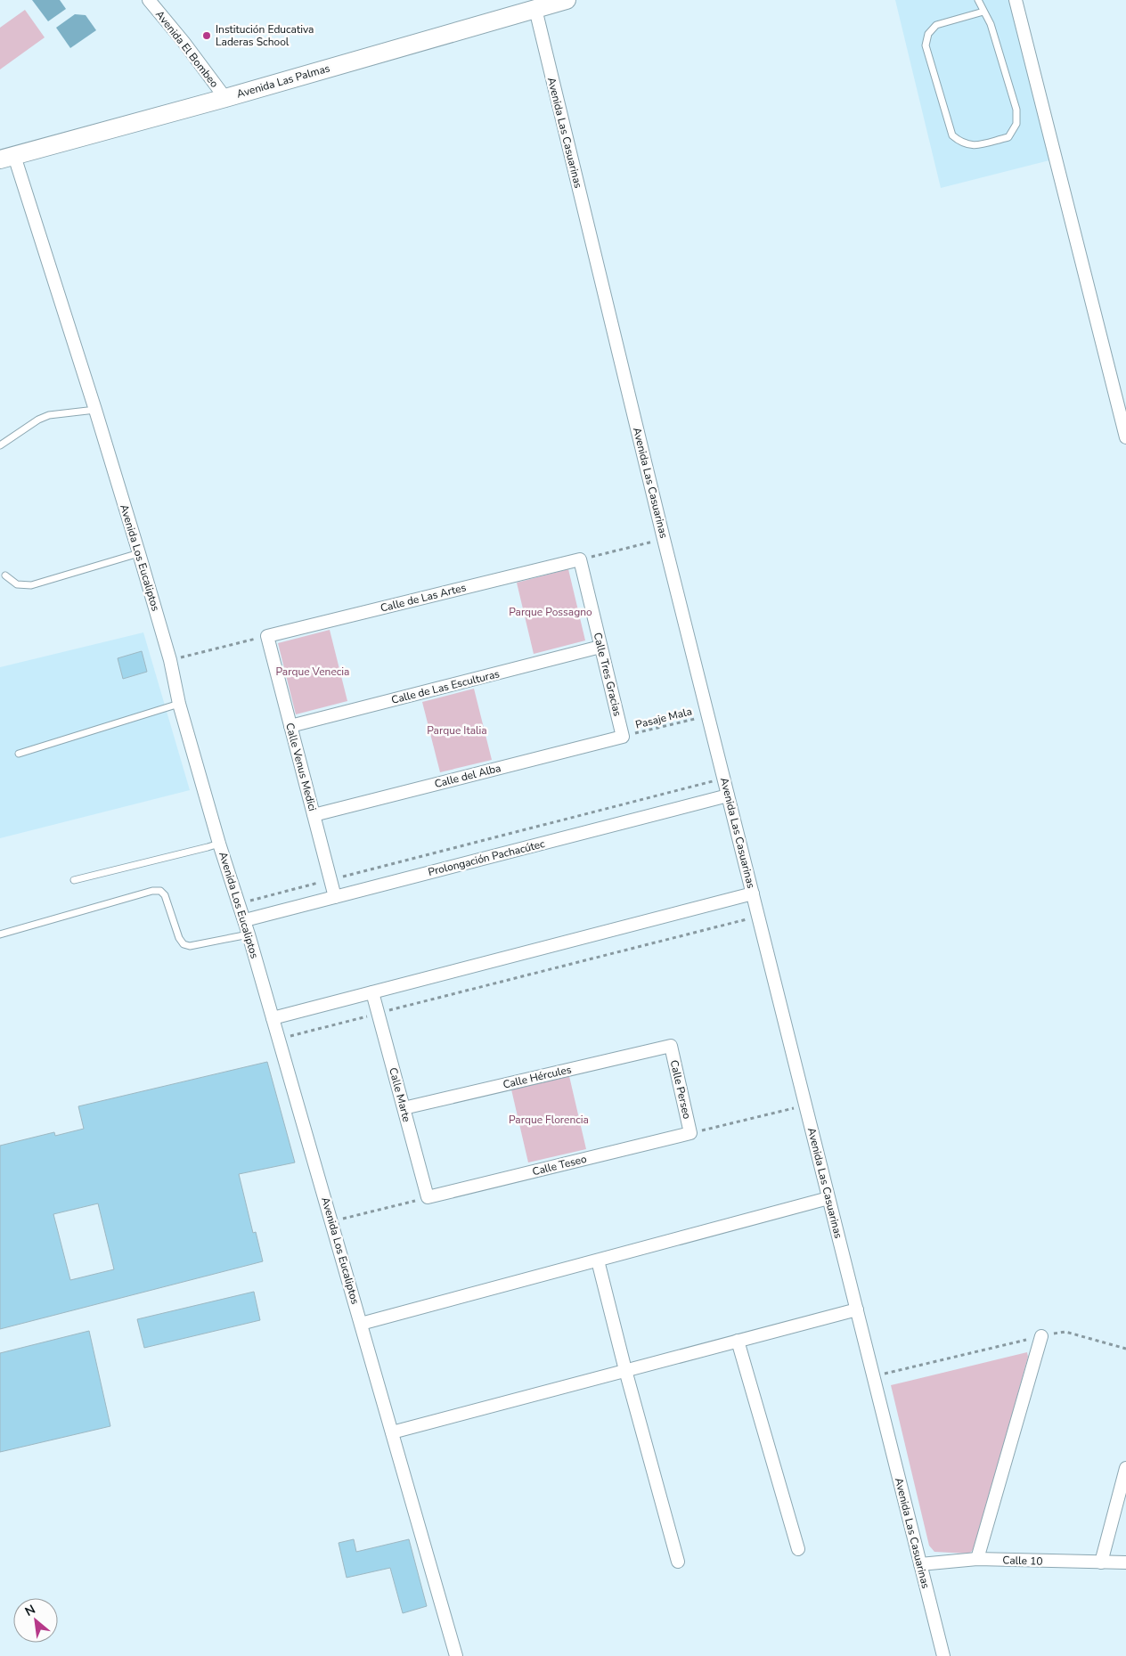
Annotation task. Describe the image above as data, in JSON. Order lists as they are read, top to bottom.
{
  "streets": {
    "main road": ["Avenida Las Palmas"],
    "street": [
      "Avenida El Bombeo",
      "Avenida Las Casuarinas",
      "Avenida Los Eucaliptos",
      "Calle de Las Artes",
      "Calle Tres Gracias",
      "Calle de Las Esculturas",
      "Calle Venus Medici",
      "Calle del Alba",
      "Prolongación Pachacútec",
      "Calle Hércules",
      "Calle Perseo",
      "Calle Marte",
      "Calle Teseo",
      "Calle 10"
    ],
    "path": ["Pasaje Mala"]
  },
  "crossings": [
    ["Avenida El Bombeo", "Avenida Las Palmas"],
    ["Avenida Las Palmas", "Avenida Las Casuarinas"],
    ["Avenida Las Palmas", "Avenida Los Eucaliptos"],
    ["Avenida Las Casuarinas", "Pasaje Mala"],
    ["Avenida Las Casuarinas", "Prolongación Pachacútec"],
    ["Avenida Las Casuarinas", "Calle 10"],
    ["Avenida Los Eucaliptos", "Prolongación Pachacútec"],
    ["Calle de Las Artes", "Calle Tres Gracias"],
    ["Calle de Las Artes", "Calle Venus Medici"],
    ["Calle Tres Gracias", "Calle de Las Esculturas"],
    ["Calle Tres Gracias", "Pasaje Mala"],
    ["Calle Tres Gracias", "Calle del Alba"],
    ["Calle de Las Esculturas", "Calle Venus Medici"],
    ["Pasaje Mala", "Calle del Alba"],
    ["Calle Venus Medici", "Calle del Alba"],
    ["Calle Venus Medici", "Prolongación Pachacútec"],
    ["Calle Hércules", "Calle Perseo"],
    ["Calle Hércules", "Calle Marte"],
    ["Calle Perseo", "Calle Teseo"],
    ["Calle Marte", "Calle Teseo"]
  ],
  "parks": [
    "Parque Possagno",
    "Parque Venecia",
    "Parque Italia",
    "Parque Florencia"
  ],
  "places": ["Institución Educativa Laderas School"],
  "north": "top left"
}
